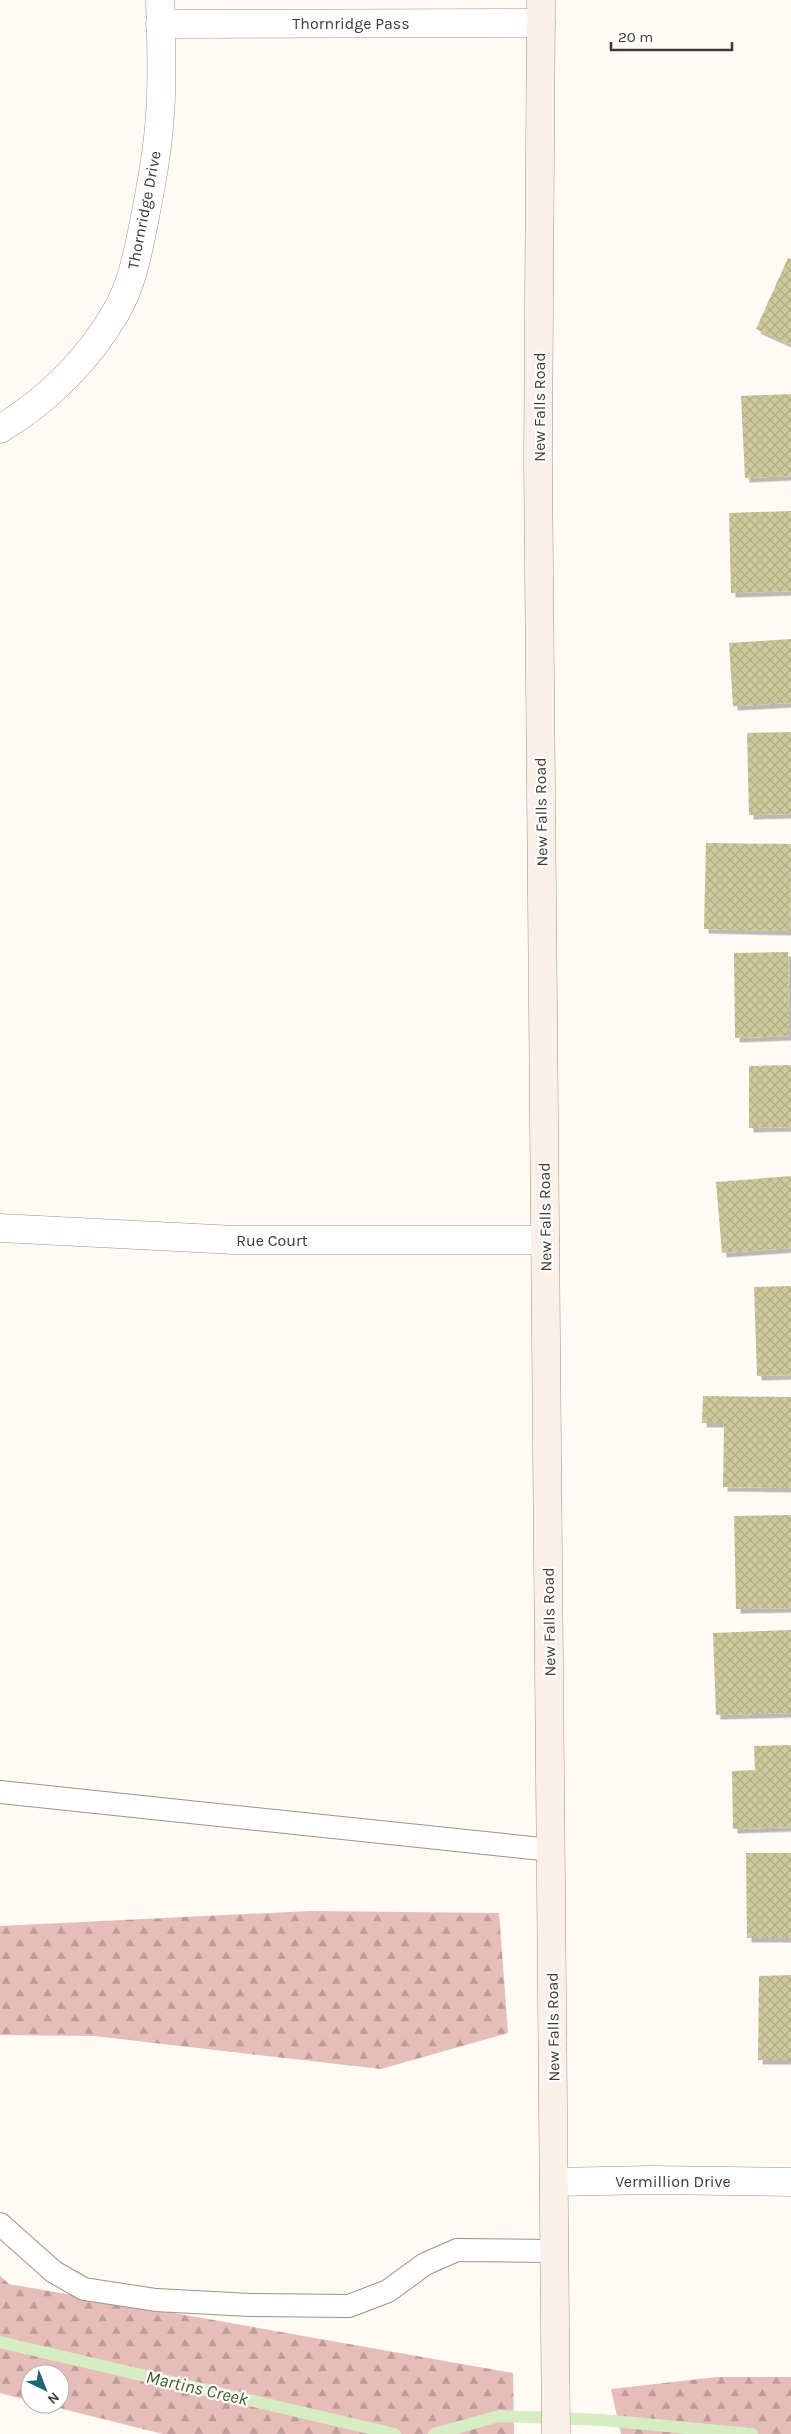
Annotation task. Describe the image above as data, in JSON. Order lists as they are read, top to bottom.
{
  "streets": {
    "main road": ["New Falls Road"],
    "street": [
      "Thornridge Pass",
      "Thornridge Drive",
      "Rue Court",
      "Vermillion Drive"
    ]
  },
  "crossings": [
    ["Thornridge Pass", "Thornridge Drive"],
    ["Thornridge Pass", "New Falls Road"],
    ["New Falls Road", "Rue Court"],
    ["New Falls Road", "Vermillion Drive"]
  ],
  "water": ["Martins Creek"],
  "scale_bar": "20 m",
  "north": "bottom right"
}
